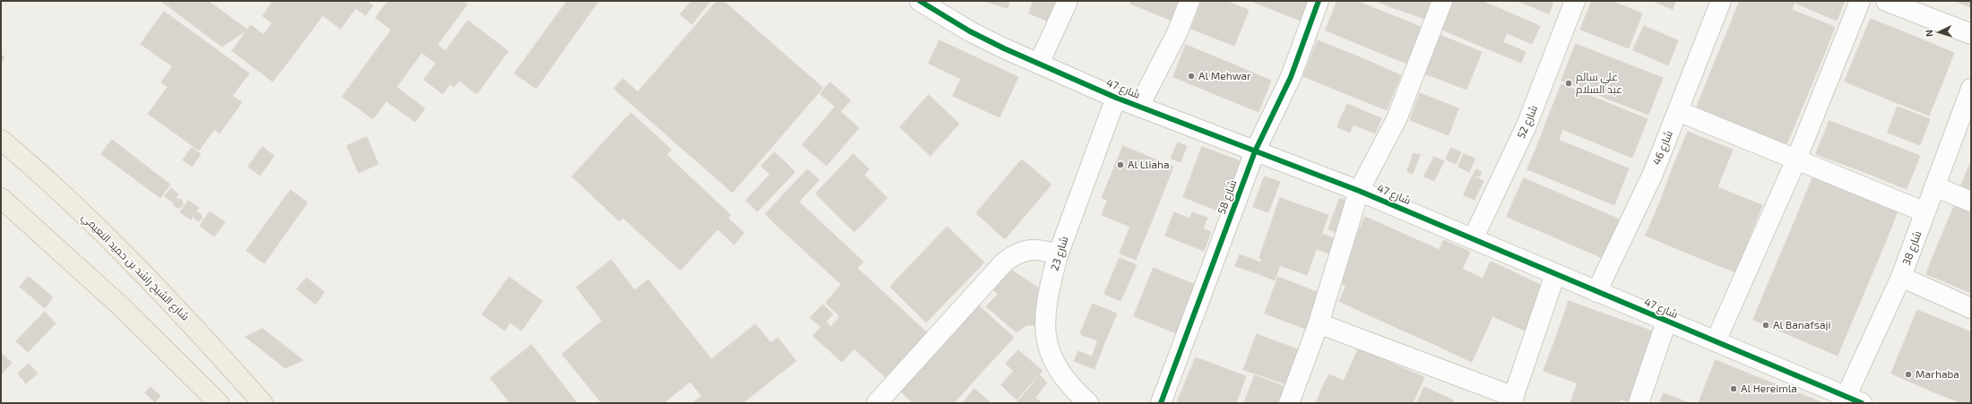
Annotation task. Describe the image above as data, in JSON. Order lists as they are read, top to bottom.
{
  "streets": {
    "main road": ["شارع الشيخ راشد بن حميد النعيمي"],
    "street": [
      "شارع 47",
      "شارع 52",
      "شارع 46",
      "شارع 58",
      "شارع 38",
      "شارع 23"
    ]
  },
  "crossings": [
    ["شارع 47", "شارع 52"],
    ["شارع 47", "شارع 46"],
    ["شارع 47", "شارع 58"],
    ["شارع 47", "شارع 38"],
    ["شارع 47", "شارع 23"]
  ],
  "places": [
    "Al Mehwar",
    "علي سالم عبد السلام",
    "Al Lliaha",
    "Al Banafsaji",
    "Marhaba",
    "Al Hereimla"
  ],
  "north": "left"
}
